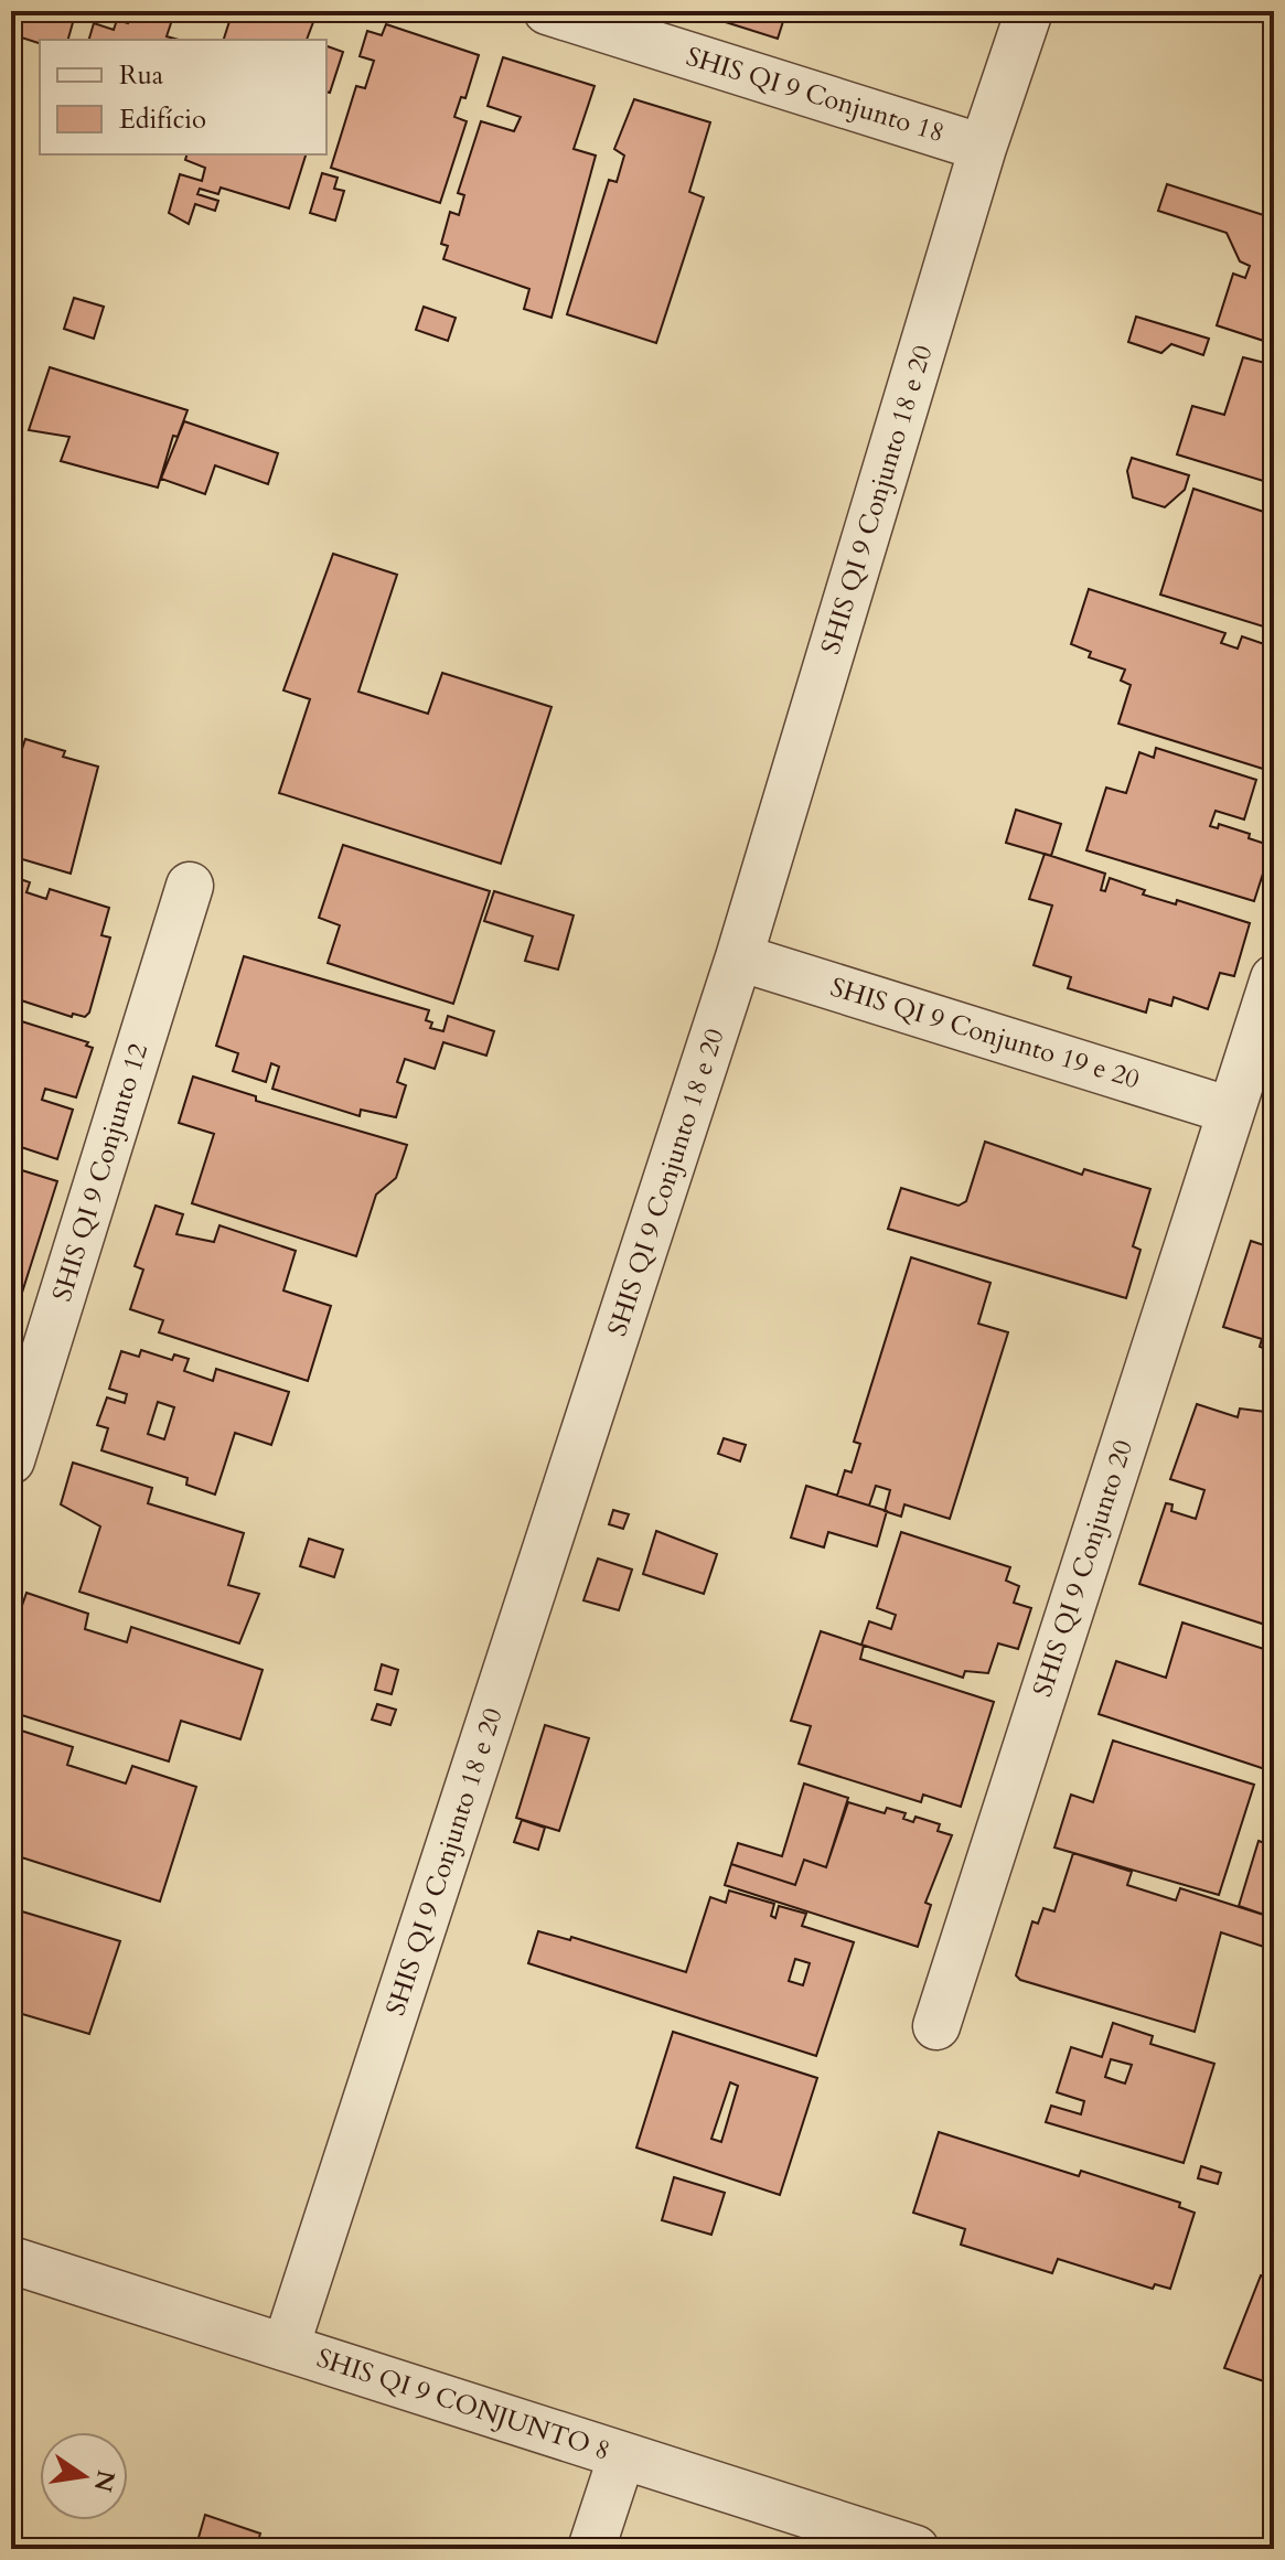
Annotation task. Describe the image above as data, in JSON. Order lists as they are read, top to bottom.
{
  "streets": {
    "street": [
      "SHIS QI 9 Conjunto 18",
      "SHIS QI 9 Conjunto 18 e 20",
      "SHIS QI 9 Conjunto 19 e 20",
      "SHIS QI 9 Conjunto 12",
      "SHIS QI 9 Conjunto 20",
      "SHIS QI 9 CONJUNTO 8"
    ]
  },
  "crossings": [
    ["SHIS QI 9 Conjunto 18", "SHIS QI 9 Conjunto 18 e 20"],
    ["SHIS QI 9 Conjunto 18 e 20", "SHIS QI 9 Conjunto 19 e 20"],
    ["SHIS QI 9 Conjunto 18 e 20", "SHIS QI 9 CONJUNTO 8"],
    ["SHIS QI 9 Conjunto 19 e 20", "SHIS QI 9 Conjunto 20"]
  ],
  "legend": ["Rua", "Edifício"],
  "north": "right"
}
